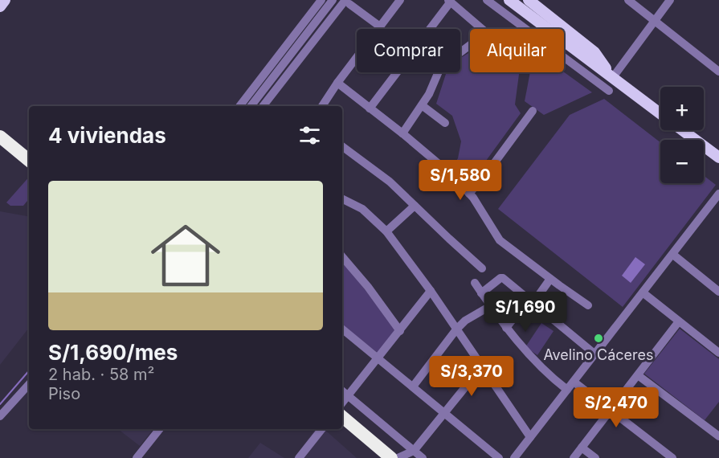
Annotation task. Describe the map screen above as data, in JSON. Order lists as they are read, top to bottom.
{
  "places": ["Avelino Cáceres"],
  "page": {
    "chip": ["Comprar", "Alquilar"],
    "map_buttons": ["+", "−"],
    "heading": "4 viviendas",
    "price": [
      "S/1,580",
      "S/1,690",
      "S/3,370",
      "S/2,470"
    ],
    "list": [
      {
        "name": "S/1,690/mes",
        "note": "2 hab. · 58 m² · Piso"
      }
    ]
  }
}
